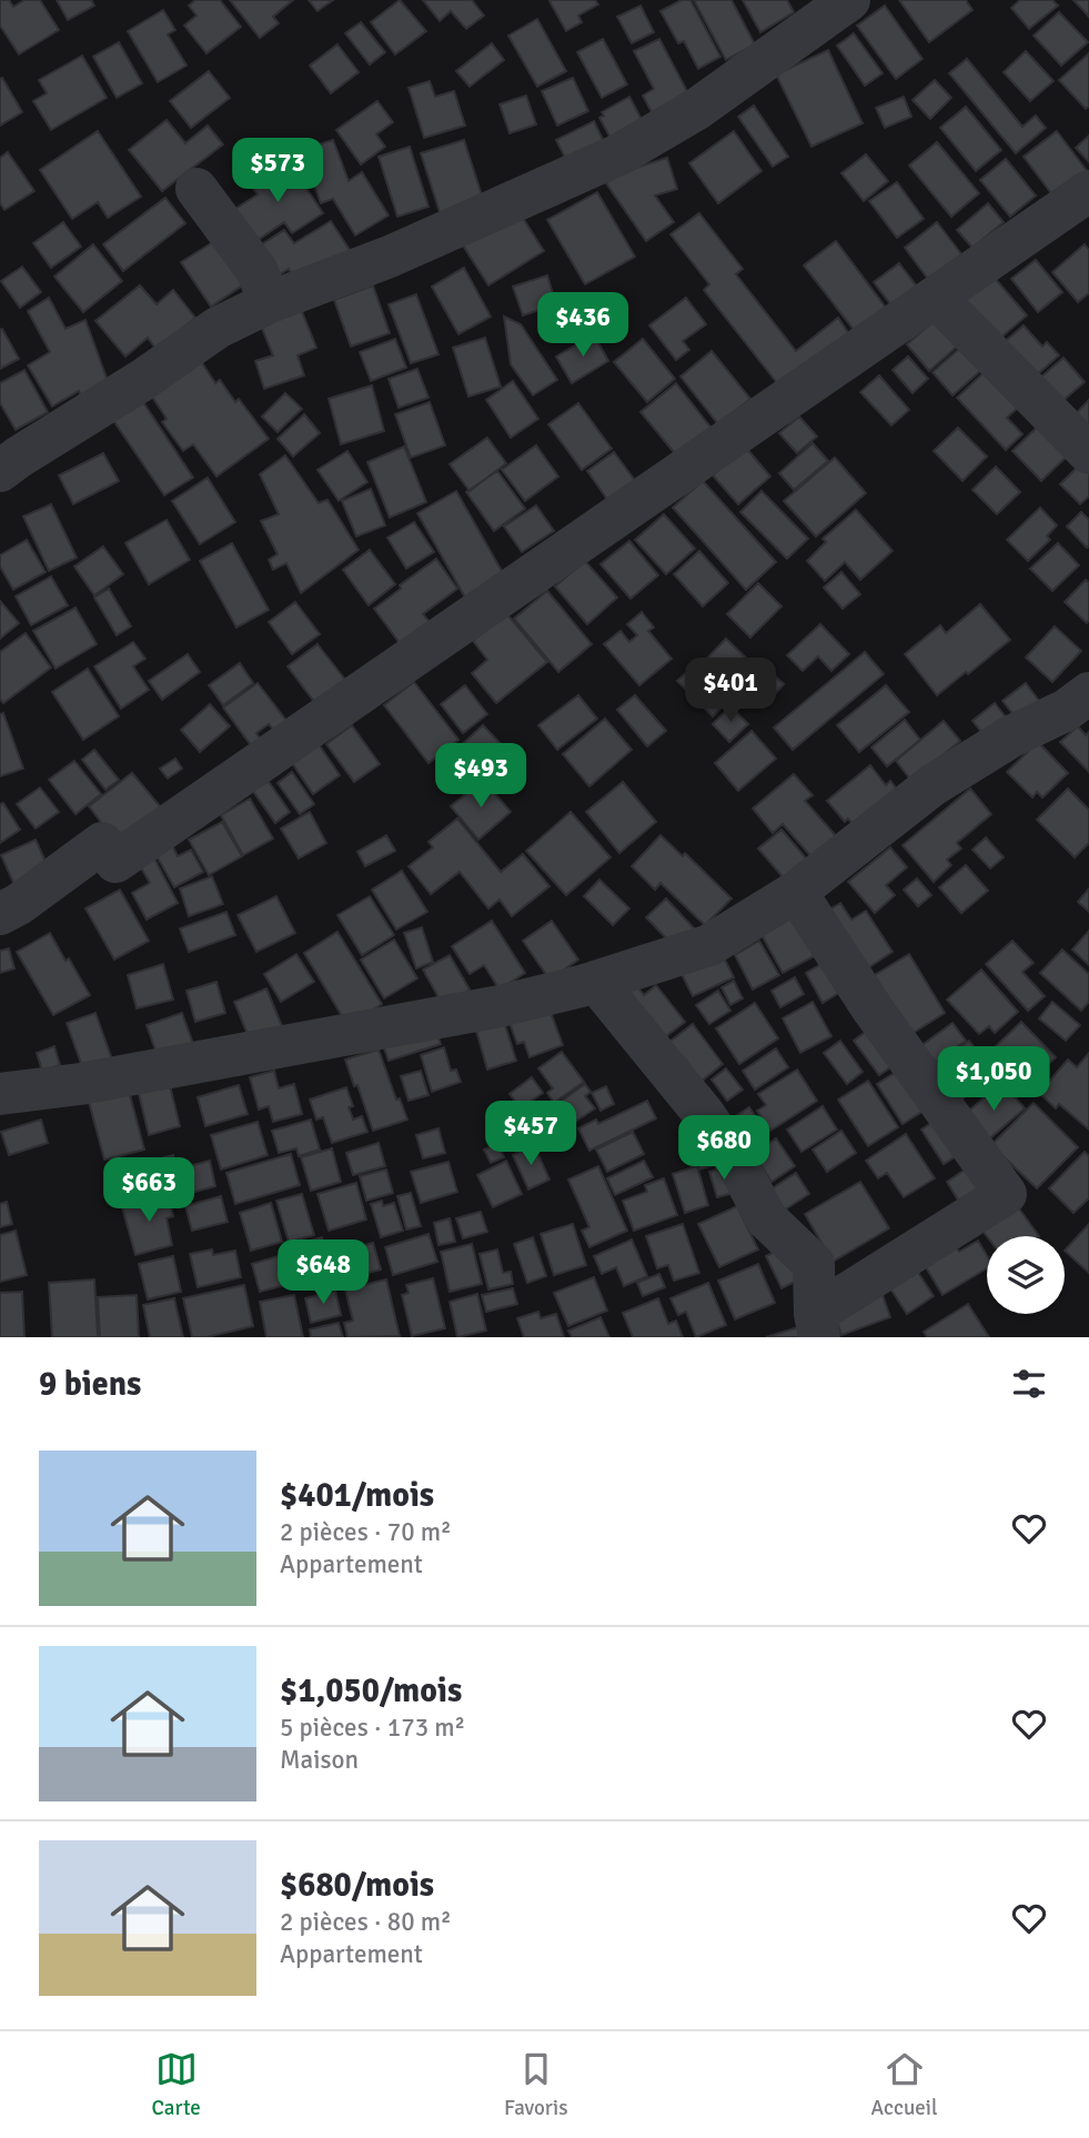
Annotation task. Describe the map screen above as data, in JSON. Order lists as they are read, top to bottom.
{
  "page": {
    "price": [
      "$573",
      "$436",
      "$401",
      "$493",
      "$1,050",
      "$457",
      "$680",
      "$663",
      "$648"
    ],
    "heading": "9 biens",
    "list": [
      {
        "name": "$401/mois",
        "note": "2 pièces · 70 m² · Appartement"
      },
      {
        "name": "$1,050/mois",
        "note": "5 pièces · 173 m² · Maison"
      },
      {
        "name": "$680/mois",
        "note": "2 pièces · 80 m² · Appartement"
      }
    ],
    "tabs": ["Carte", "Favoris", "Accueil"]
  }
}
